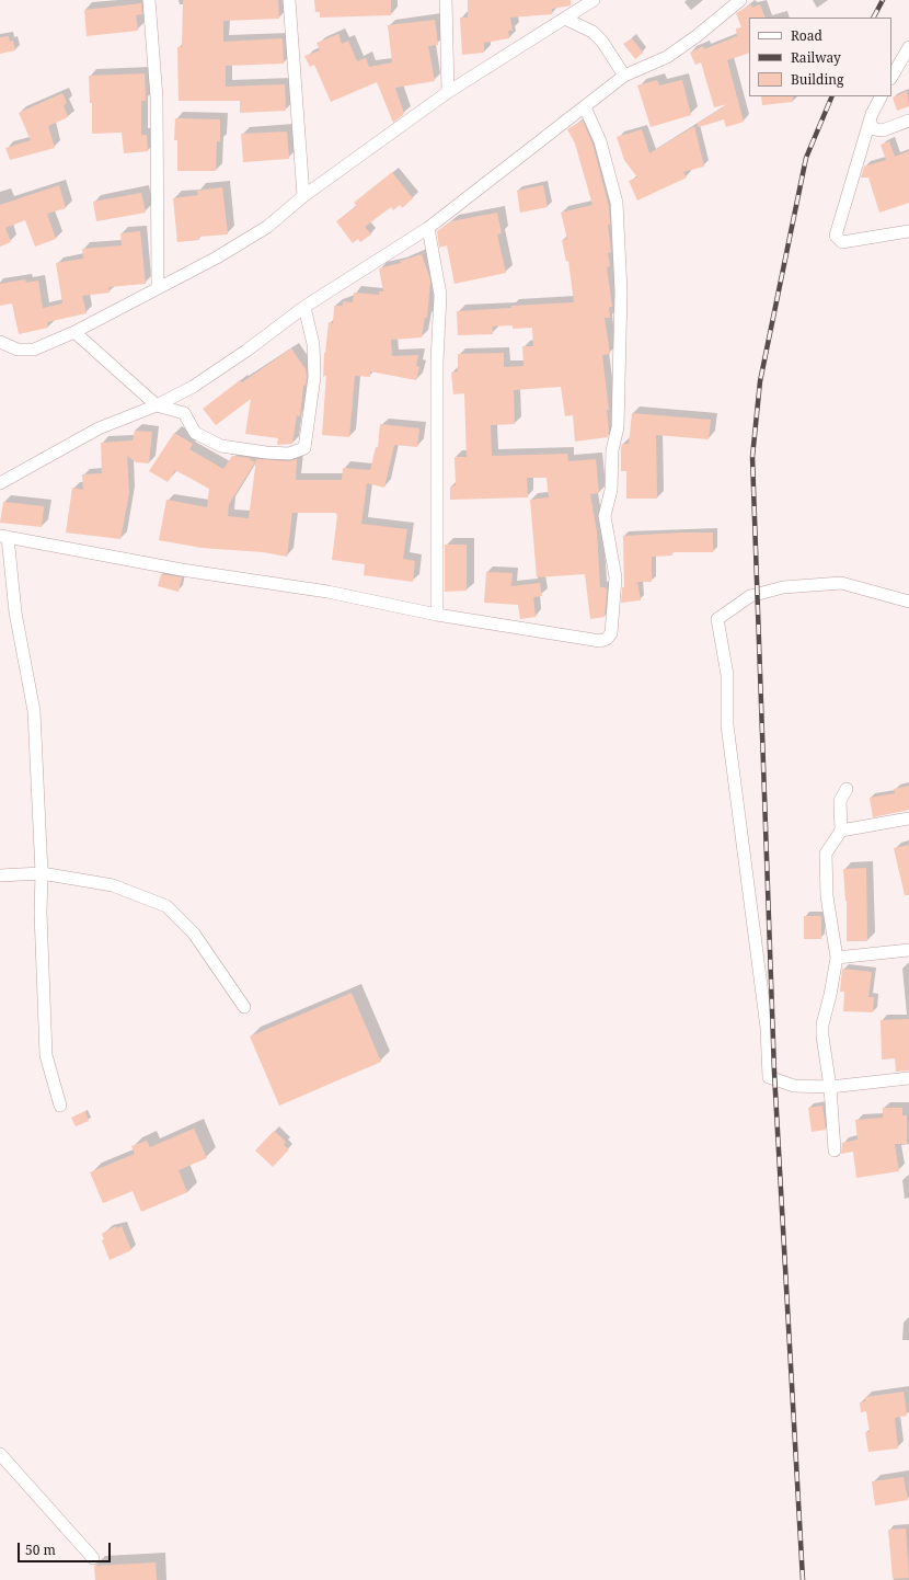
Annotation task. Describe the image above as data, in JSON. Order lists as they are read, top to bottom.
{
  "legend": ["Road", "Railway", "Building"],
  "scale_bar": "50 m"
}
